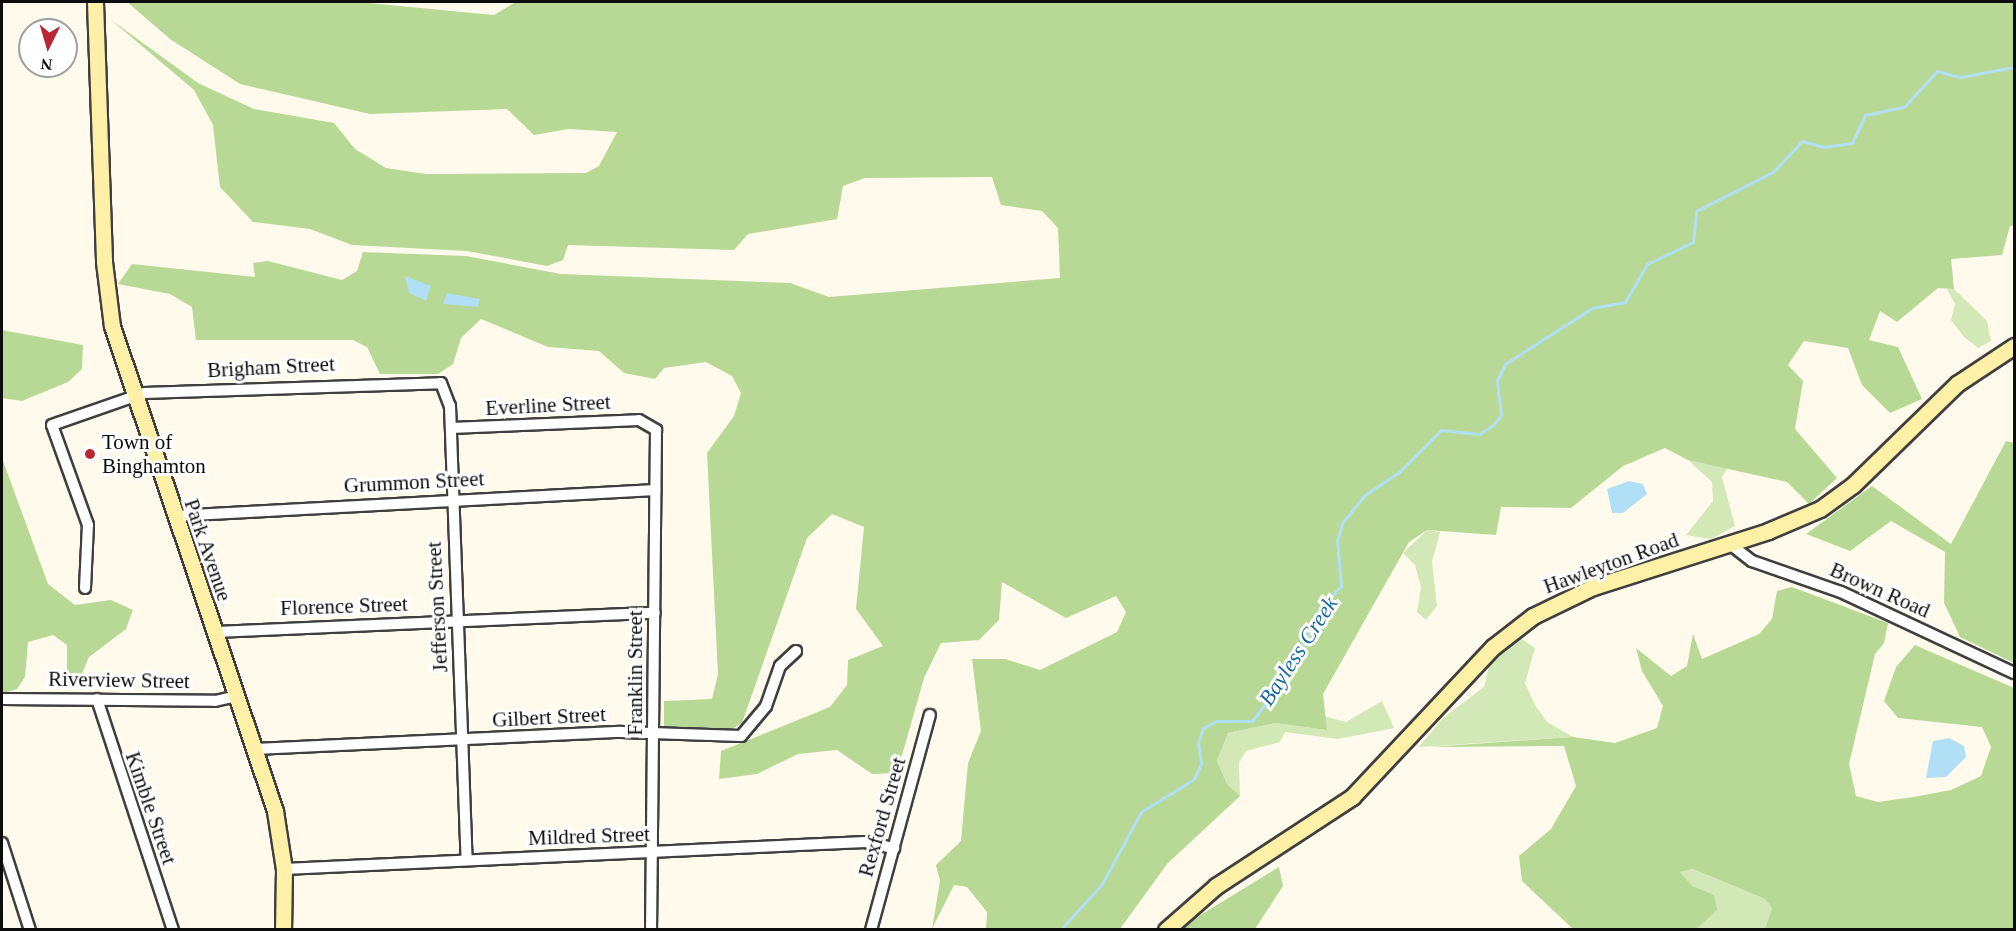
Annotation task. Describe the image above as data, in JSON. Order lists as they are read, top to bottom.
{
  "streets": {
    "street": [
      "Brigham Street",
      "Everline Street",
      "Grummon Street",
      "Park Avenue",
      "Hawleyton Road",
      "Brown Road",
      "Florence Street",
      "Jefferson Street",
      "Franklin Street",
      "Riverview Street",
      "Gilbert Street",
      "Kimble Street",
      "Rexford Street",
      "Mildred Street"
    ]
  },
  "crossings": [
    ["Brigham Street", "Park Avenue"],
    ["Brigham Street", "Jefferson Street"],
    ["Everline Street", "Jefferson Street"],
    ["Everline Street", "Franklin Street"],
    ["Grummon Street", "Park Avenue"],
    ["Grummon Street", "Jefferson Street"],
    ["Grummon Street", "Franklin Street"],
    ["Park Avenue", "Florence Street"],
    ["Park Avenue", "Riverview Street"],
    ["Park Avenue", "Gilbert Street"],
    ["Park Avenue", "Mildred Street"],
    ["Hawleyton Road", "Brown Road"],
    ["Florence Street", "Jefferson Street"],
    ["Florence Street", "Franklin Street"],
    ["Jefferson Street", "Gilbert Street"],
    ["Jefferson Street", "Mildred Street"],
    ["Franklin Street", "Gilbert Street"],
    ["Franklin Street", "Mildred Street"],
    ["Riverview Street", "Kimble Street"],
    ["Rexford Street", "Mildred Street"]
  ],
  "water": ["Bayless Creek"],
  "places": ["Town of Binghamton"],
  "north": "bottom"
}
